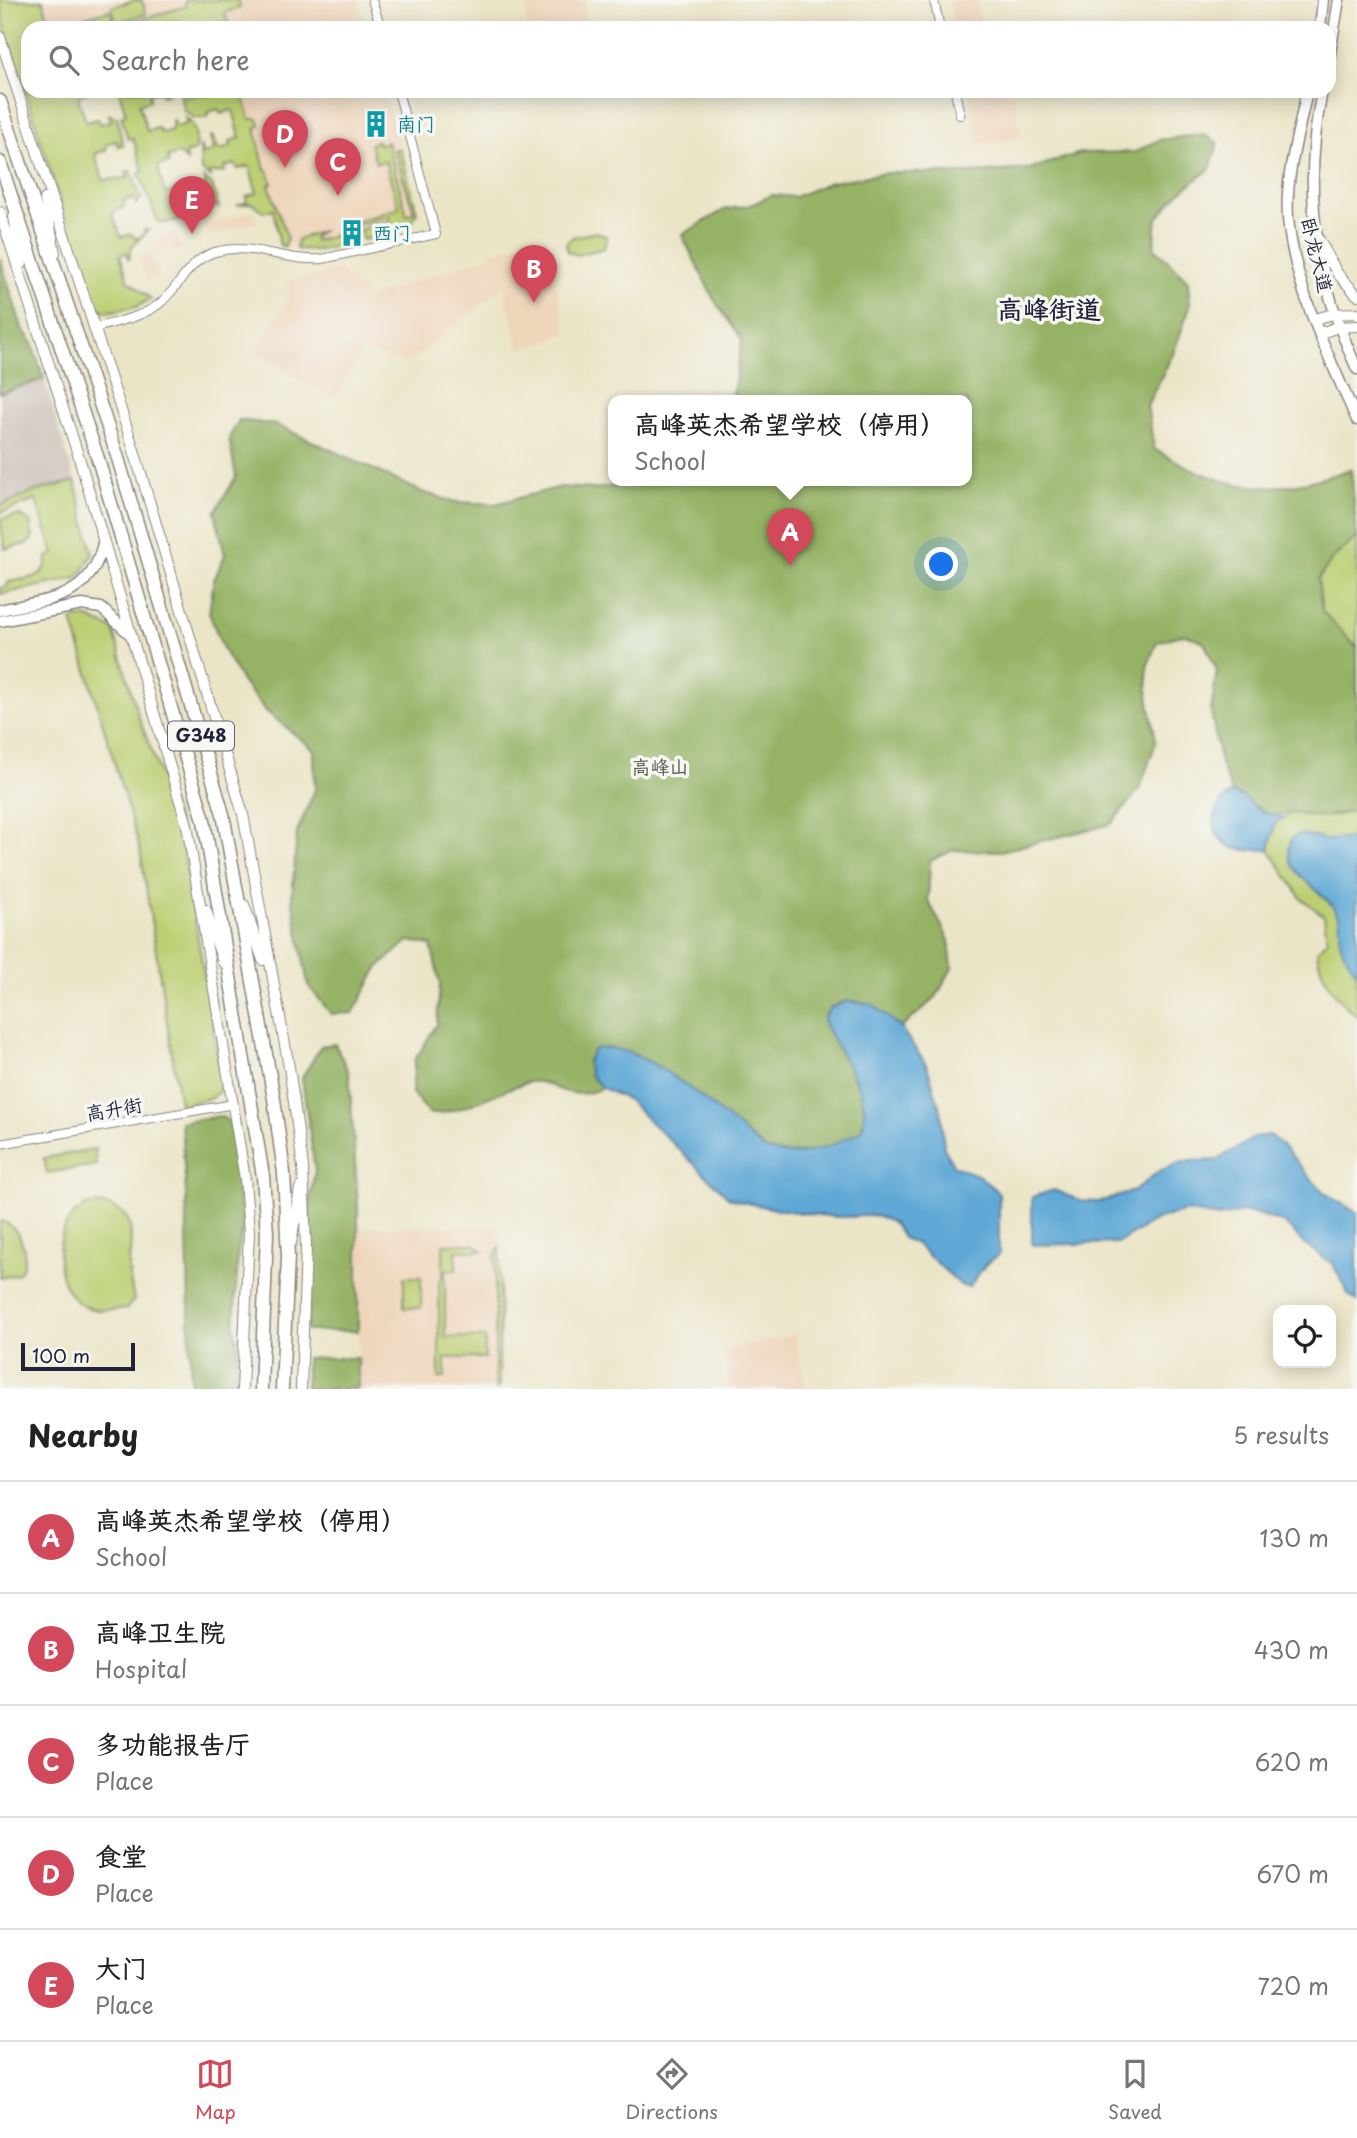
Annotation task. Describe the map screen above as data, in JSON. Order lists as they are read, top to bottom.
{
  "streets": {
    "highway": ["G348"],
    "main road": ["卧龙大道"],
    "street": ["高升街"]
  },
  "districts": ["高峰街道"],
  "parks": ["高峰山"],
  "places": {
    "building": ["南门", "西门"]
  },
  "scale_bar": "100 m",
  "page": {
    "search": "Search here",
    "pins": [
      "D",
      "C",
      "E",
      "B",
      "A"
    ],
    "popup": ["高峰英杰希望学校（停用）", "School"],
    "scale": "100 m",
    "heading": ["Nearby", "5 results"],
    "list": [
      {
        "mark": "A",
        "name": "高峰英杰希望学校（停用）",
        "note": "School",
        "value": "130 m"
      },
      {
        "mark": "B",
        "name": "高峰卫生院",
        "note": "Hospital",
        "value": "430 m"
      },
      {
        "mark": "C",
        "name": "多功能报告厅",
        "note": "Place",
        "value": "620 m"
      },
      {
        "mark": "D",
        "name": "食堂",
        "note": "Place",
        "value": "670 m"
      },
      {
        "mark": "E",
        "name": "大门",
        "note": "Place",
        "value": "720 m"
      }
    ],
    "nav": ["Map", "Directions", "Saved"]
  }
}
